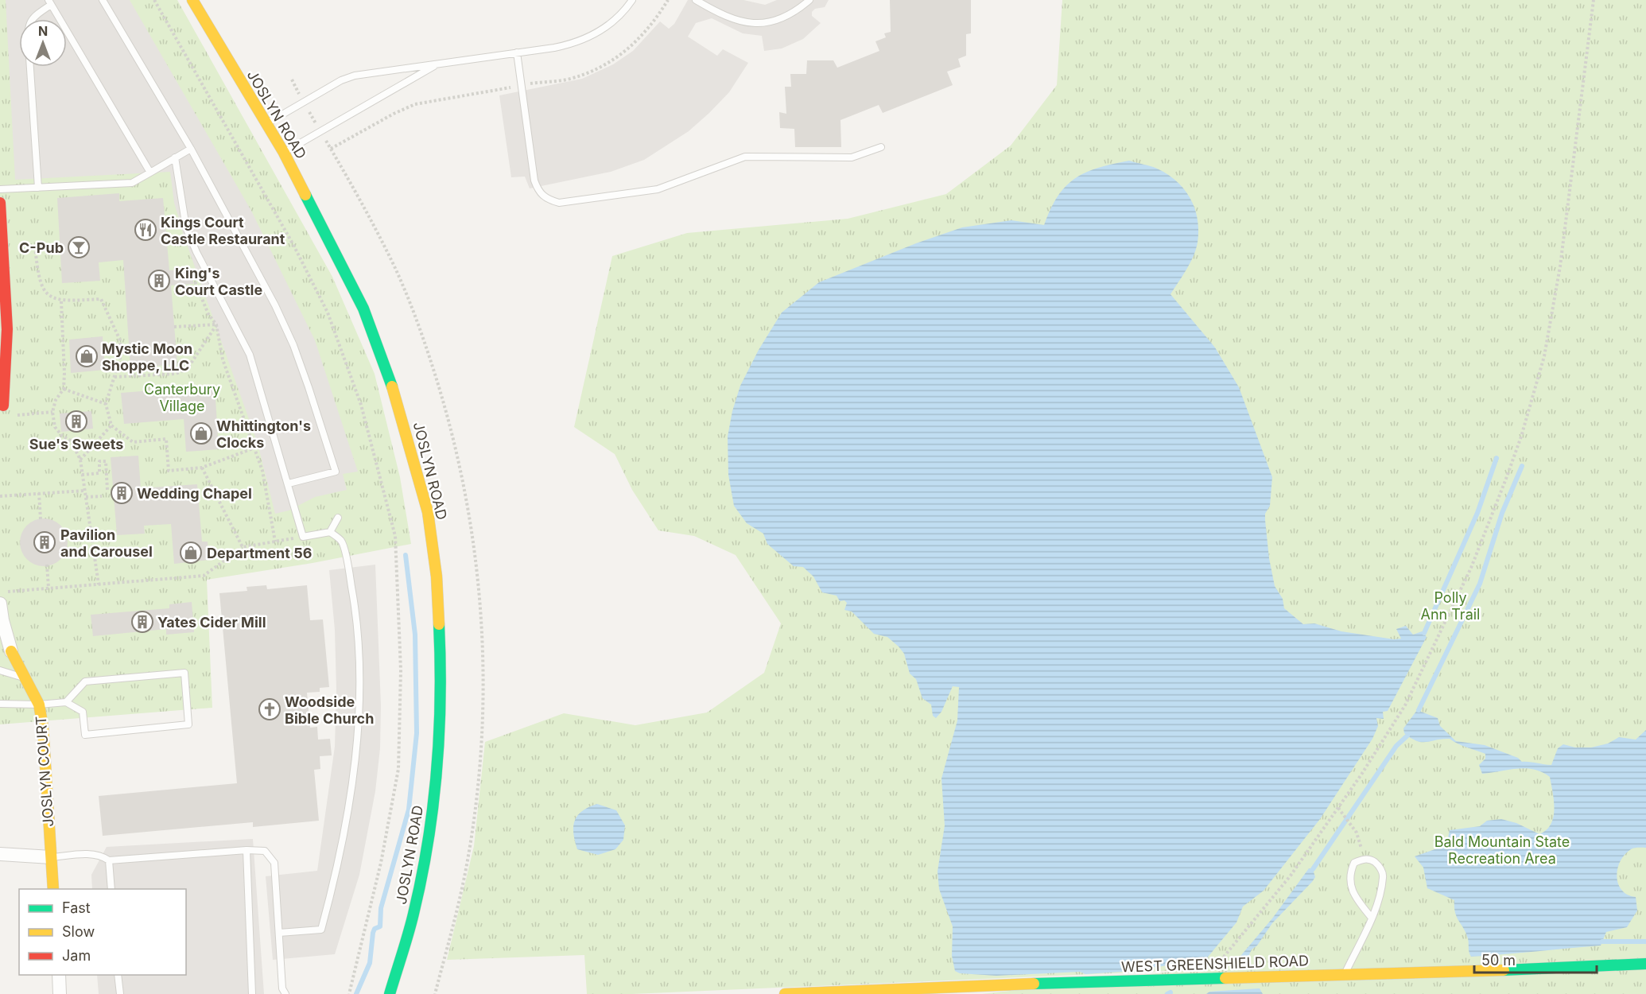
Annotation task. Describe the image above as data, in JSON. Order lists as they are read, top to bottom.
{
  "streets": {
    "street": ["JOSLYN ROAD", "JOSLYN COURT", "WEST GREENSHIELD ROAD"]
  },
  "parks": ["Canterbury Village", "Polly Ann Trail", "Bald Mountain State Recreation Area"],
  "places": {
    "restaurant": ["Kings Court Castle Restaurant"],
    "bar": ["C-Pub"],
    "building": [
      "King's Court Castle",
      "Sue's Sweets",
      "Wedding Chapel",
      "Pavilion and Carousel",
      "Yates Cider Mill"
    ],
    "shop": ["Mystic Moon Shoppe, LLC", "Whittington's Clocks", "Department 56"],
    "church": ["Woodside Bible Church"]
  },
  "legend": ["Fast", "Slow", "Jam"],
  "scale_bar": "50 m",
  "north": "top"
}
